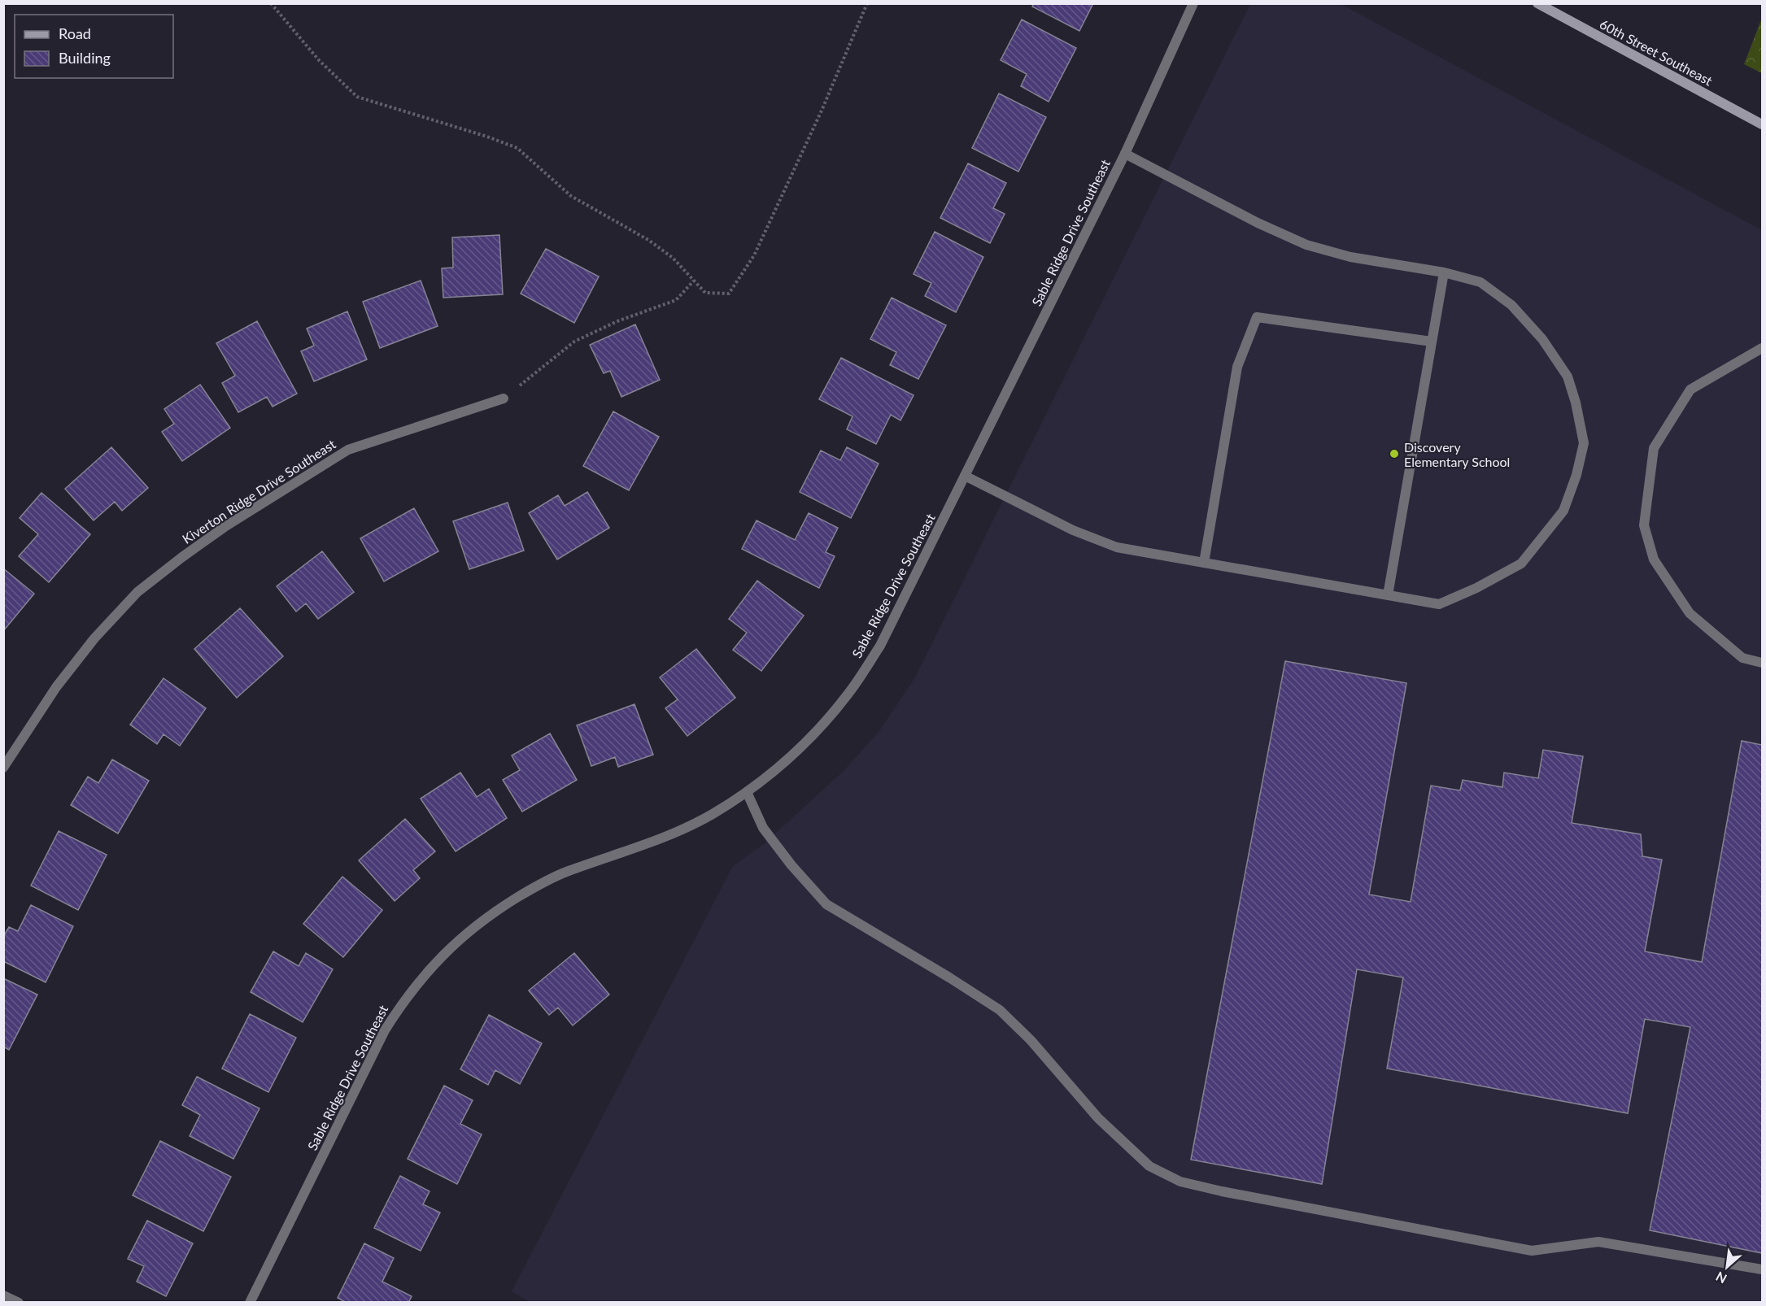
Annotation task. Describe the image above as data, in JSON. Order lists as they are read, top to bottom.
{
  "streets": {
    "main road": ["60th Street Southeast"],
    "street": ["Sable Ridge Drive Southeast", "Kiverton Ridge Drive Southeast"]
  },
  "places": ["Discovery Elementary School"],
  "legend": ["Road", "Building"],
  "north": "bottom left"
}
